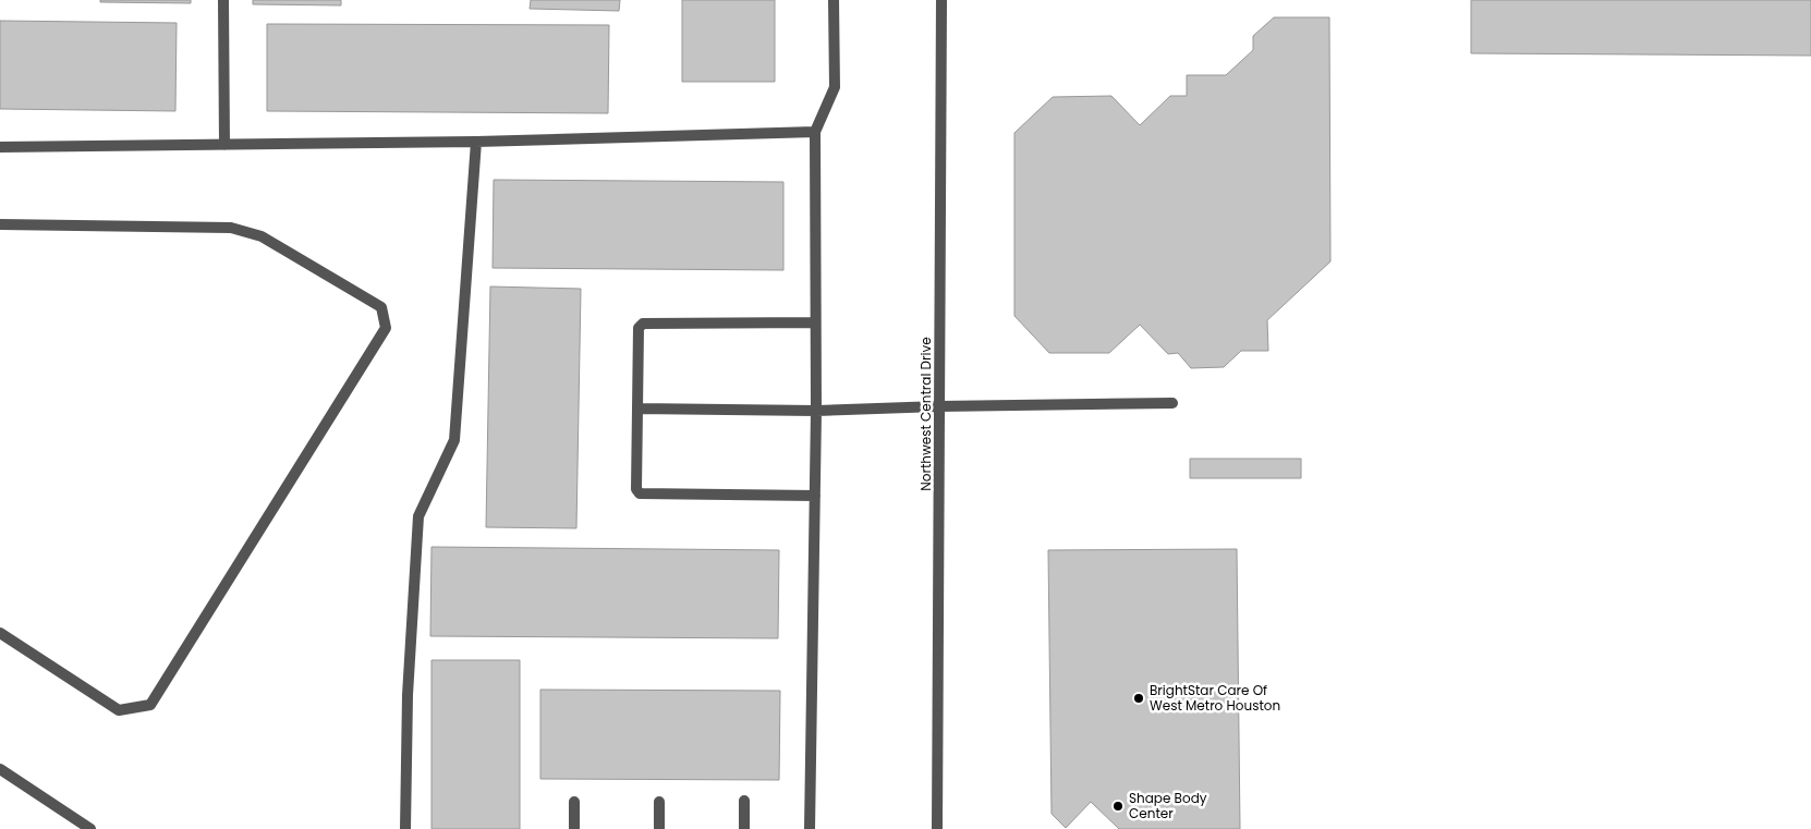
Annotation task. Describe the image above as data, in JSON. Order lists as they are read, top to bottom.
{
  "streets": {
    "street": ["Northwest Central Drive"]
  },
  "places": ["BrightStar Care Of West Metro Houston", "Shape Body Center"]
}
